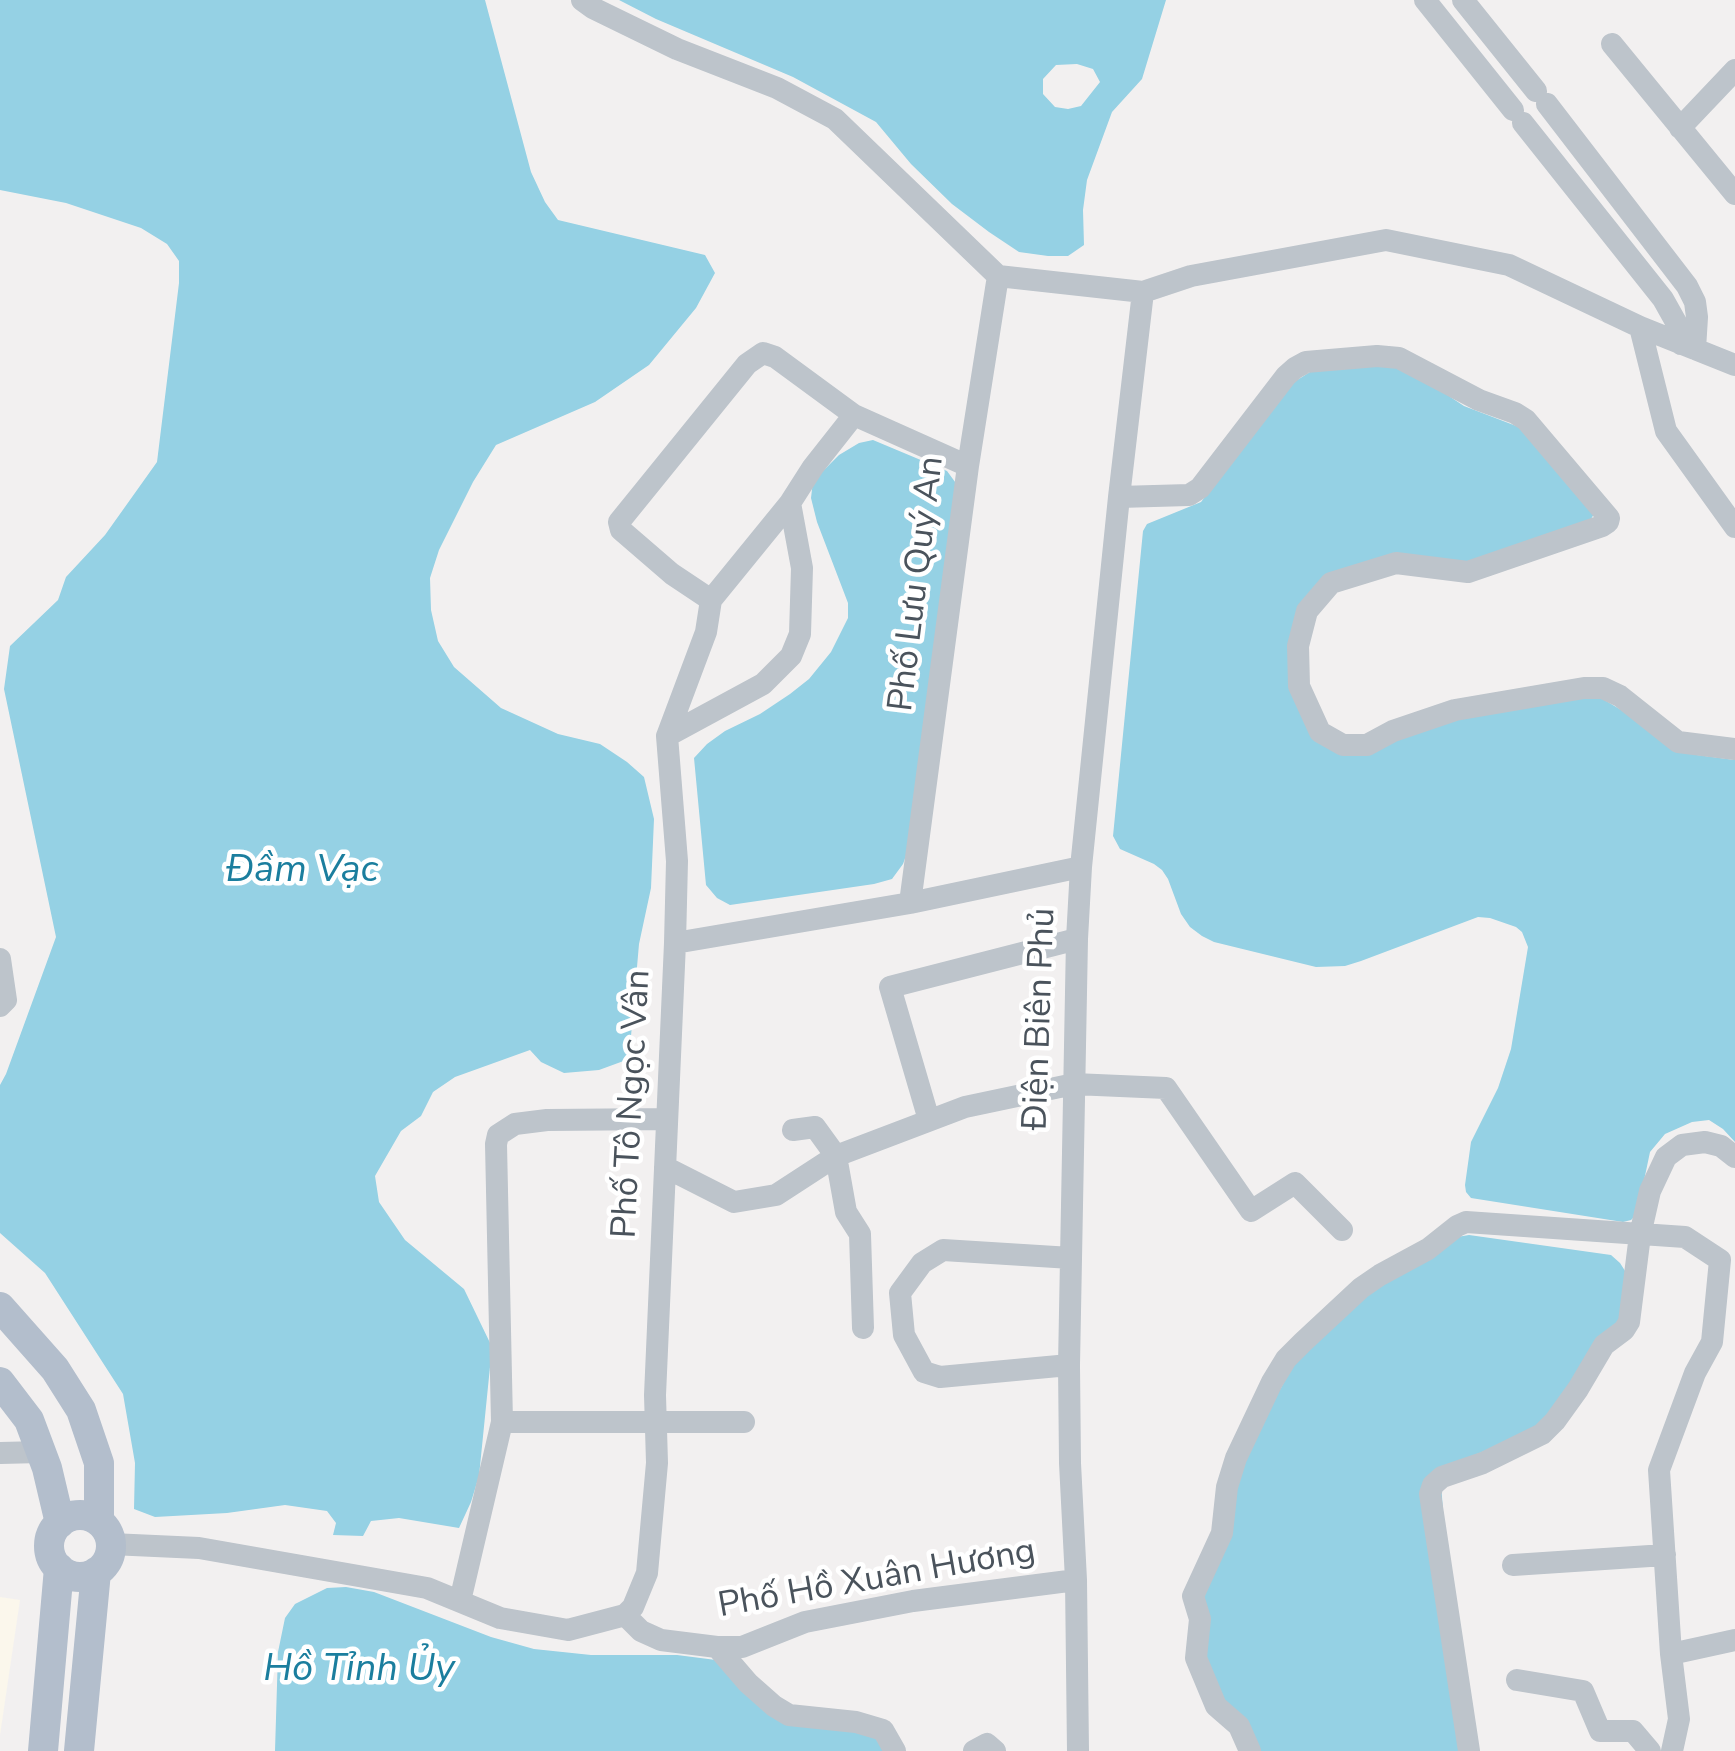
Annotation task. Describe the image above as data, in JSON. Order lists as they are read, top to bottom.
{
  "streets": {
    "street": [
      "Phố Lưu Quý An",
      "Điện Biên Phủ",
      "Phố Tô Ngọc Vân",
      "Phố Hồ Xuân Hương"
    ]
  },
  "crossings": [
    ["Phố Lưu Quý An", "Phố Tô Ngọc Vân"],
    ["Điện Biên Phủ", "Phố Tô Ngọc Vân"],
    ["Điện Biên Phủ", "Phố Hồ Xuân Hương"],
    ["Phố Tô Ngọc Vân", "Phố Hồ Xuân Hương"]
  ],
  "water": ["Đầm Vạc", "Hồ Tỉnh Ủy"]
}
